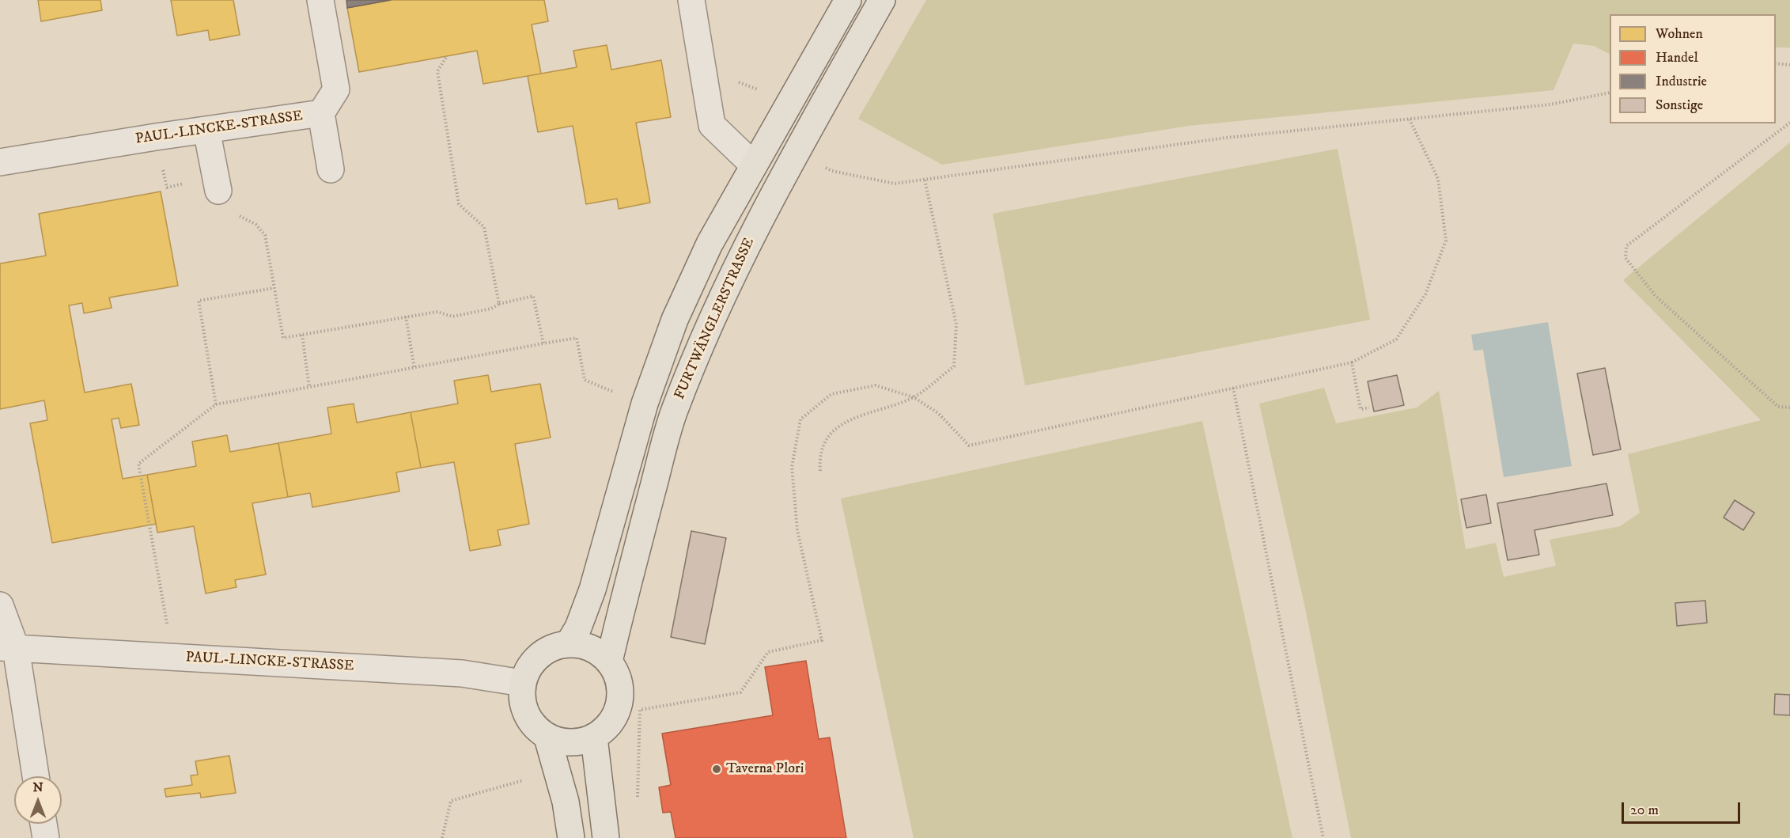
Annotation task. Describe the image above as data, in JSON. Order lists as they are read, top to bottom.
{
  "streets": {
    "main road": ["FURTWÄNGLERSTRASSE"],
    "street": ["PAUL-LINCKE-STRASSE"]
  },
  "crossings": [
    ["PAUL-LINCKE-STRASSE", "FURTWÄNGLERSTRASSE"]
  ],
  "places": ["Taverna Plori"],
  "legend": [
    "Wohnen",
    "Handel",
    "Industrie",
    "Sonstige"
  ],
  "scale_bar": "20 m",
  "north": "top"
}
